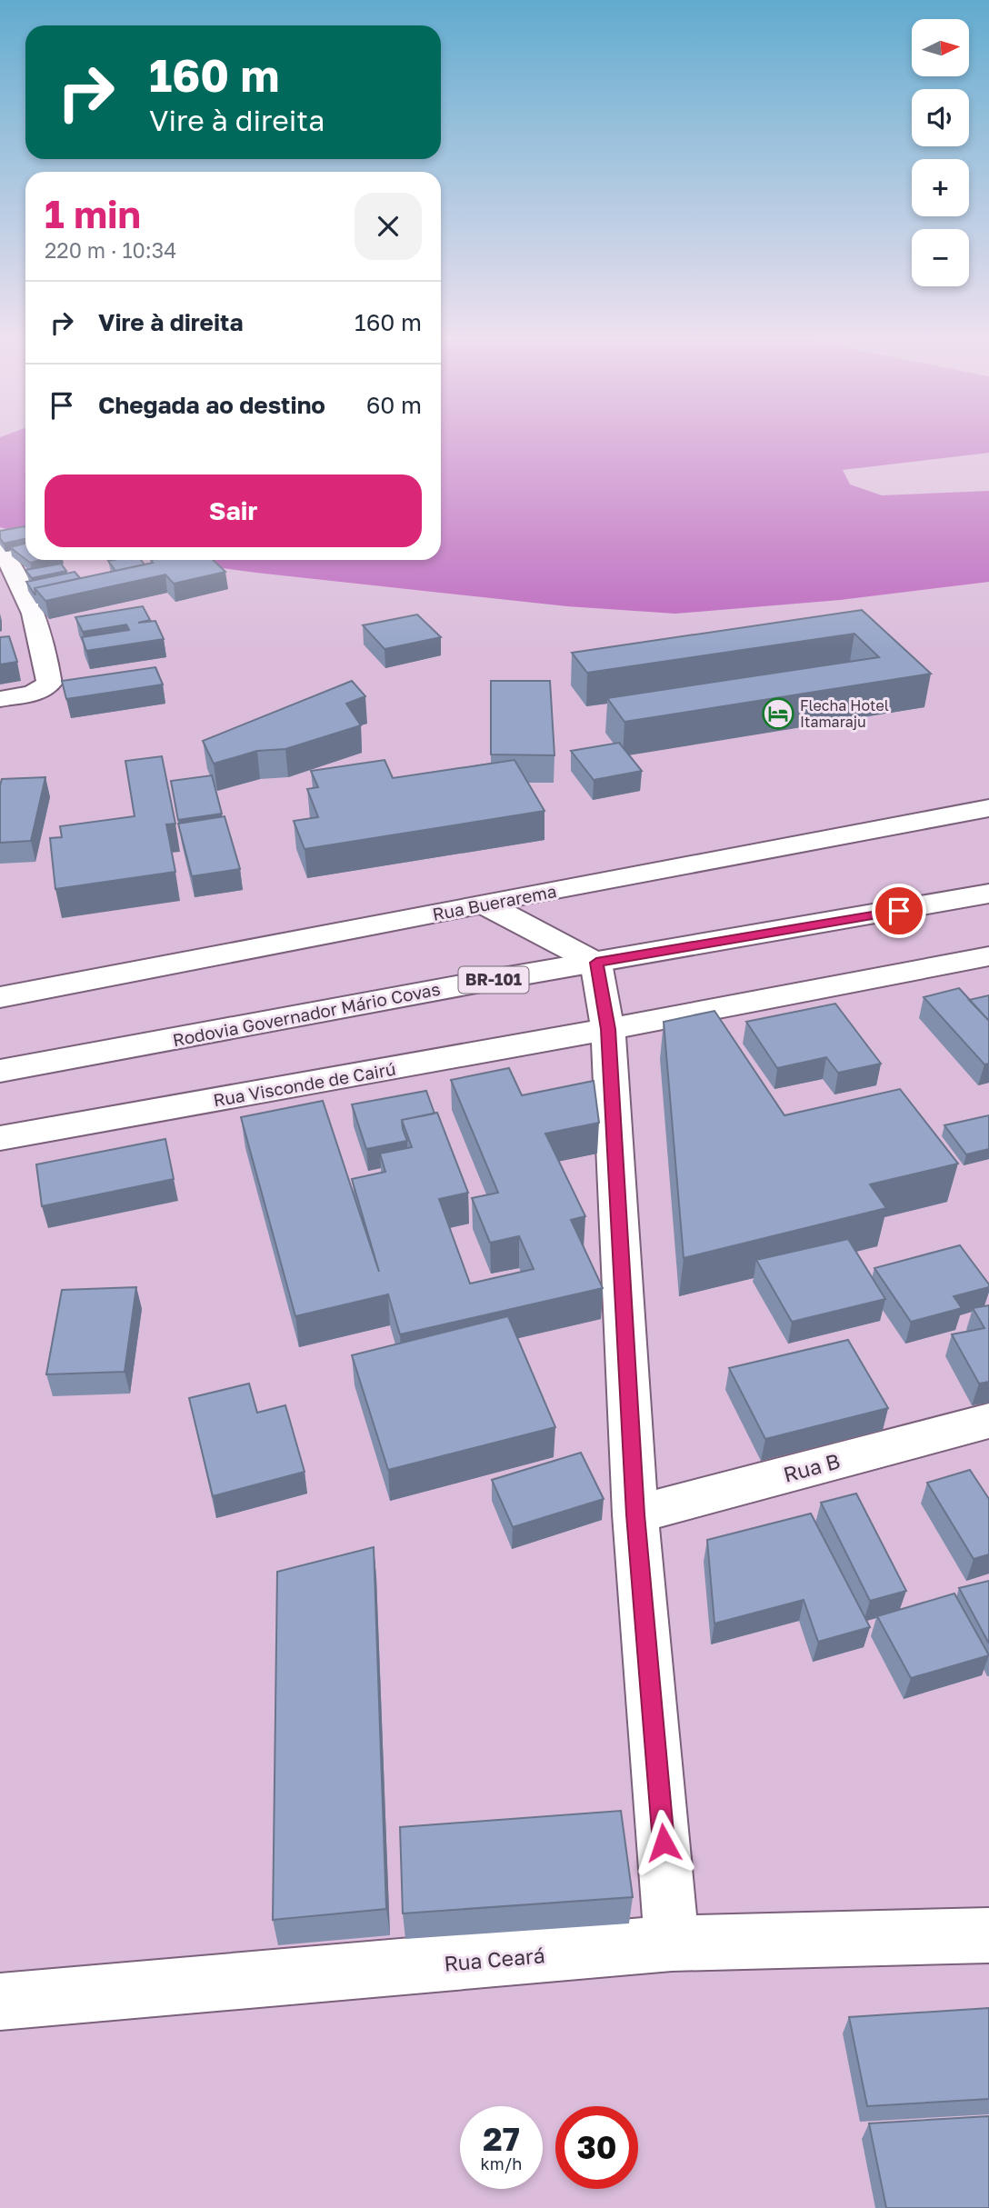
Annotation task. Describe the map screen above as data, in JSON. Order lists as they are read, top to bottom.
{
  "streets": {
    "main road": [
      "Rua Buerarema",
      "BR-101",
      "Rodovia Governador Mário Covas",
      "Rua Visconde de Cairú",
      "Rua B",
      "Rua Ceará"
    ]
  },
  "places": {
    "hotel": ["Flecha Hotel Itamaraju"]
  },
  "north": "right",
  "page": {
    "map_buttons": ["+", "−"],
    "turn": ["160 m", "Vire à direita"],
    "heading": ["1 min", "220 m · 10:34"],
    "list": [
      {
        "name": "Vire à direita",
        "value": "160 m"
      },
      {
        "name": "Chegada ao destino",
        "value": "60 m"
      }
    ],
    "buttons": "Sair",
    "speed": "27 km/h",
    "limit": "30"
  }
}
